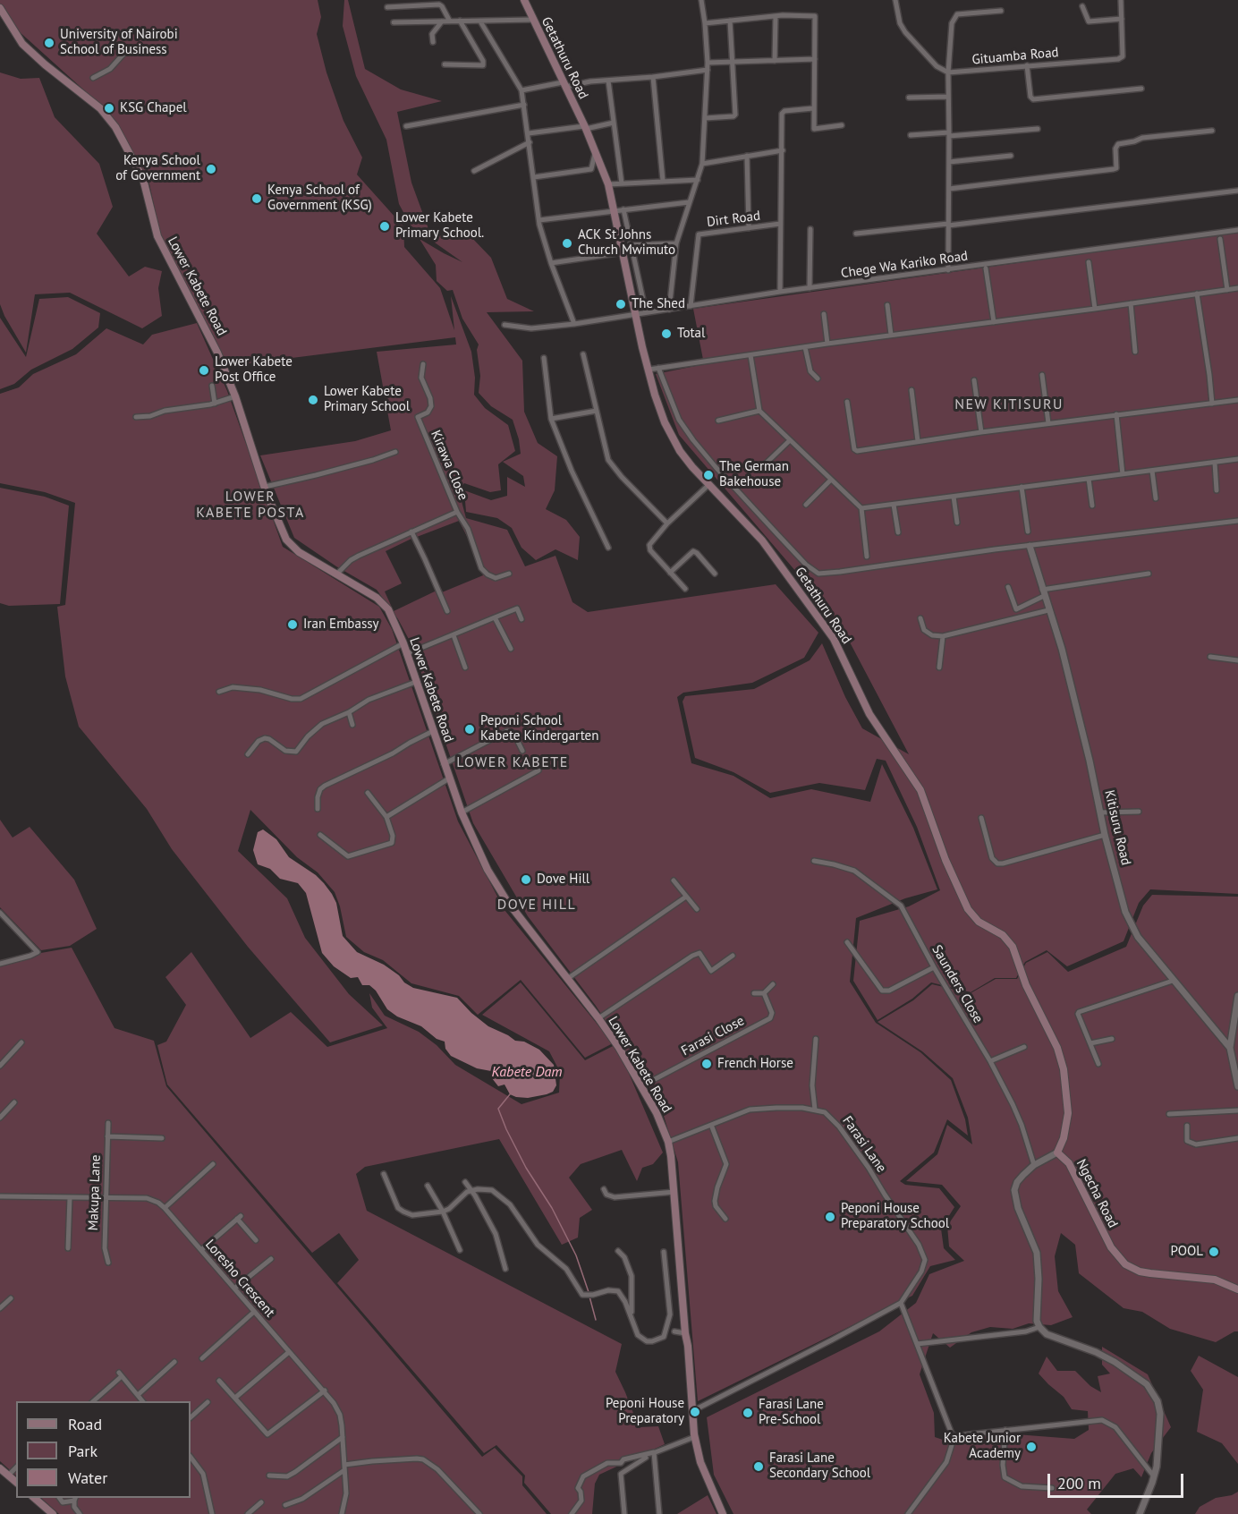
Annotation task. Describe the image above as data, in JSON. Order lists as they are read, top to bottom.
{
  "streets": {
    "main road": ["Getathuru Road", "Lower Kabete Road", "Ngecha Road"],
    "street": [
      "Gituamba Road",
      "Dirt Road",
      "Chege Wa Kariko Road",
      "Kirawa Close",
      "Kitisuru Road",
      "Saunders Close",
      "Farasi Close",
      "Farasi Lane",
      "Makupa Lane",
      "Loresho Crescent"
    ]
  },
  "crossings": [
    ["Getathuru Road", "Chege Wa Kariko Road"],
    ["Getathuru Road", "Ngecha Road"],
    ["Dirt Road", "Chege Wa Kariko Road"],
    ["Lower Kabete Road", "Kirawa Close"],
    ["Lower Kabete Road", "Farasi Close"],
    ["Lower Kabete Road", "Farasi Lane"],
    ["Saunders Close", "Ngecha Road"],
    ["Makupa Lane", "Loresho Crescent"]
  ],
  "districts": [
    "NEW KITISURU",
    "LOWER KABETE POSTA",
    "LOWER KABETE",
    "DOVE HILL"
  ],
  "water": ["Kabete Dam"],
  "places": [
    "University of Nairobi School of Business",
    "KSG Chapel",
    "Kenya School of Government",
    "Kenya School of Government (KSG)",
    "Lower Kabete Primary School.",
    "ACK St Johns Church Mwimuto",
    "The Shed",
    "Total",
    "Lower Kabete Post Office",
    "Lower Kabete Primary School",
    "The German Bakehouse",
    "Iran Embassy",
    "Peponi School Kabete Kindergarten",
    "Dove Hill",
    "French Horse",
    "Peponi House Preparatory School",
    "POOL",
    "Peponi House Preparatory",
    "Farasi Lane Pre-School",
    "Kabete Junior Academy",
    "Farasi Lane Secondary School"
  ],
  "legend": ["Road", "Park", "Water"],
  "scale_bar": "200 m"
}
